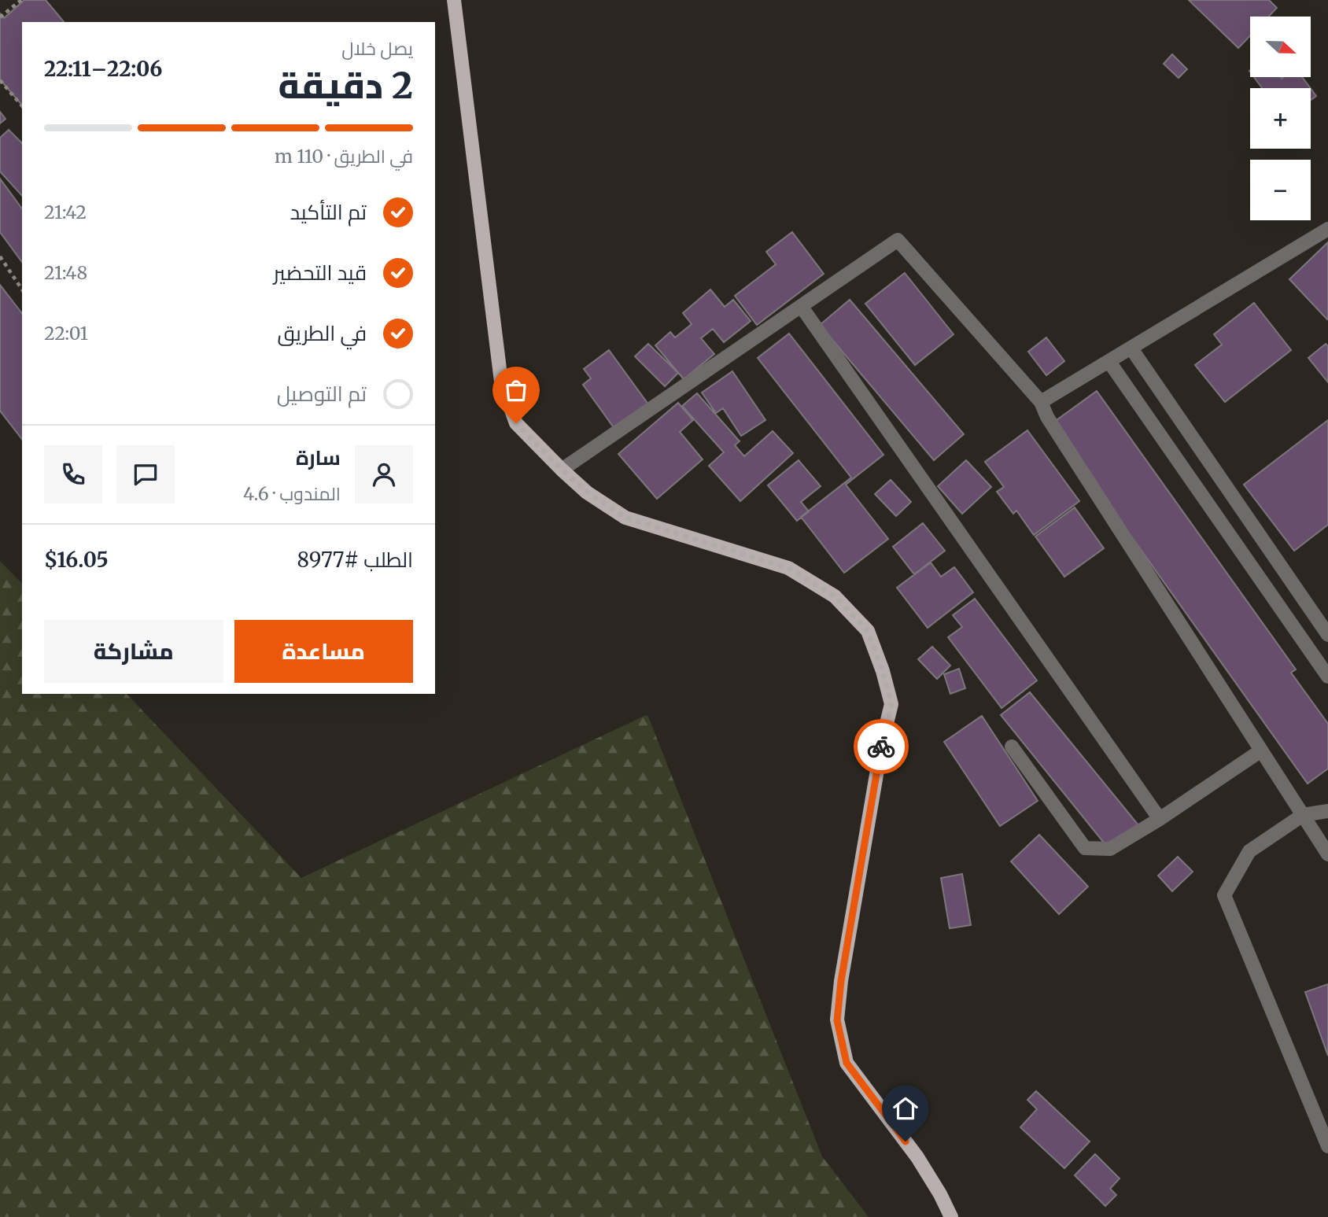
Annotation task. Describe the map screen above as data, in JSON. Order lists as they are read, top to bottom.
{
  "north": "right",
  "page": {
    "map_buttons": ["+", "−"],
    "heading": ["2 دقيقة", "يصل خلال", "22:06–22:11"],
    "panel": [
      "سارة",
      "المندوب · 4.6",
      "الطلب #8977",
      "$16.05"
    ],
    "bar": "في الطريق · 110 m",
    "list": [
      ["تم التأكيد", "21:42"],
      ["قيد التحضير", "21:48"],
      ["في الطريق", "22:01"],
      "تم التوصيل"
    ],
    "buttons": ["مساعدة", "مشاركة"]
  }
}
